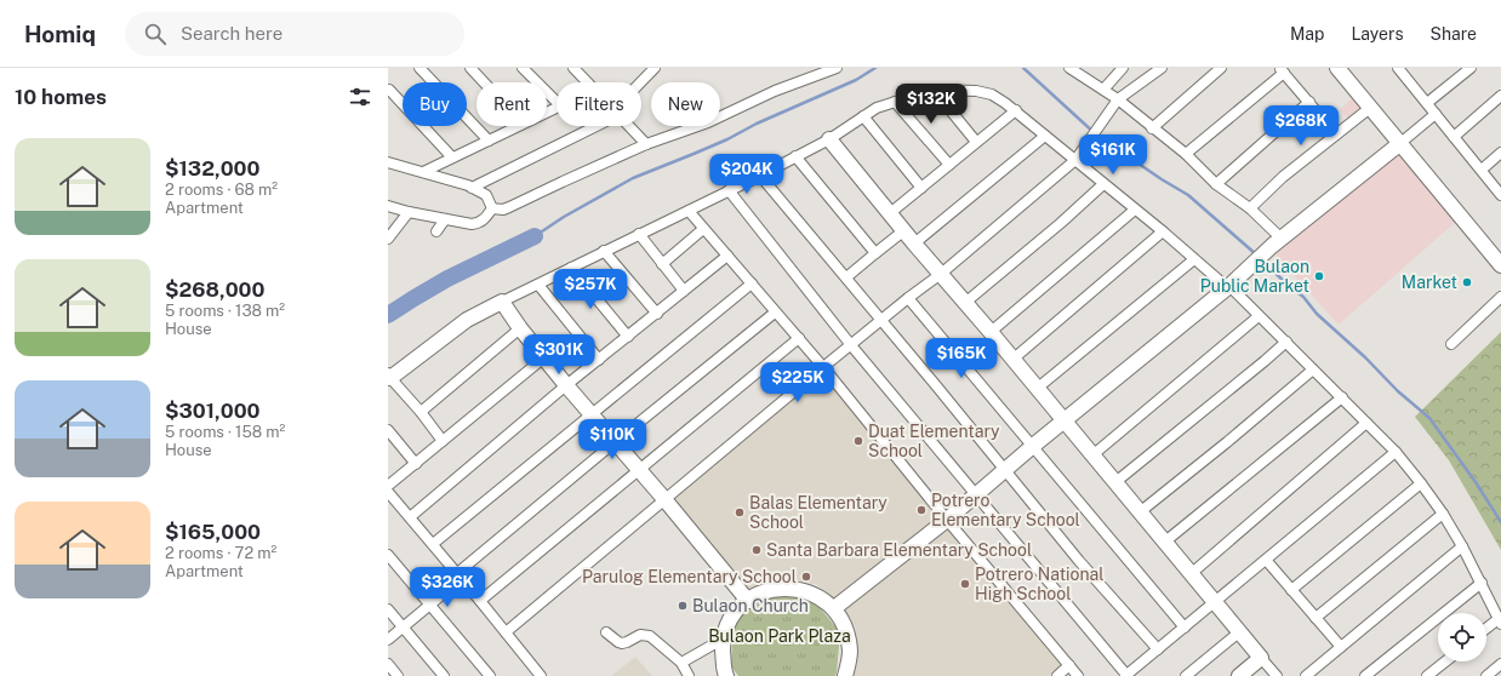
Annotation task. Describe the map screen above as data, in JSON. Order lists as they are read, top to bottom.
{
  "parks": ["Bulaon Park Plaza"],
  "places": [
    "Bulaon Public Market",
    "Market",
    "Duat Elementary School",
    "Potrero Elementary School",
    "Balas Elementary School",
    "Santa Barbara Elementary School",
    "Parulog Elementary School",
    "Potrero National High School",
    "Bulaon Church"
  ],
  "page": {
    "header": "Homiq",
    "search": "Search here",
    "nav": ["Map", "Layers", "Share"],
    "heading": "10 homes",
    "chip": [
      "Buy",
      "Rent",
      "Filters",
      "New"
    ],
    "price": [
      "$132K",
      "$268K",
      "$161K",
      "$204K",
      "$257K",
      "$301K",
      "$165K",
      "$225K",
      "$110K",
      "$326K"
    ],
    "list": [
      {
        "name": "$132,000",
        "note": "2 rooms · 68 m² · Apartment"
      },
      {
        "name": "$268,000",
        "note": "5 rooms · 138 m² · House"
      },
      {
        "name": "$301,000",
        "note": "5 rooms · 158 m² · House"
      },
      {
        "name": "$165,000",
        "note": "2 rooms · 72 m² · Apartment"
      }
    ]
  }
}
